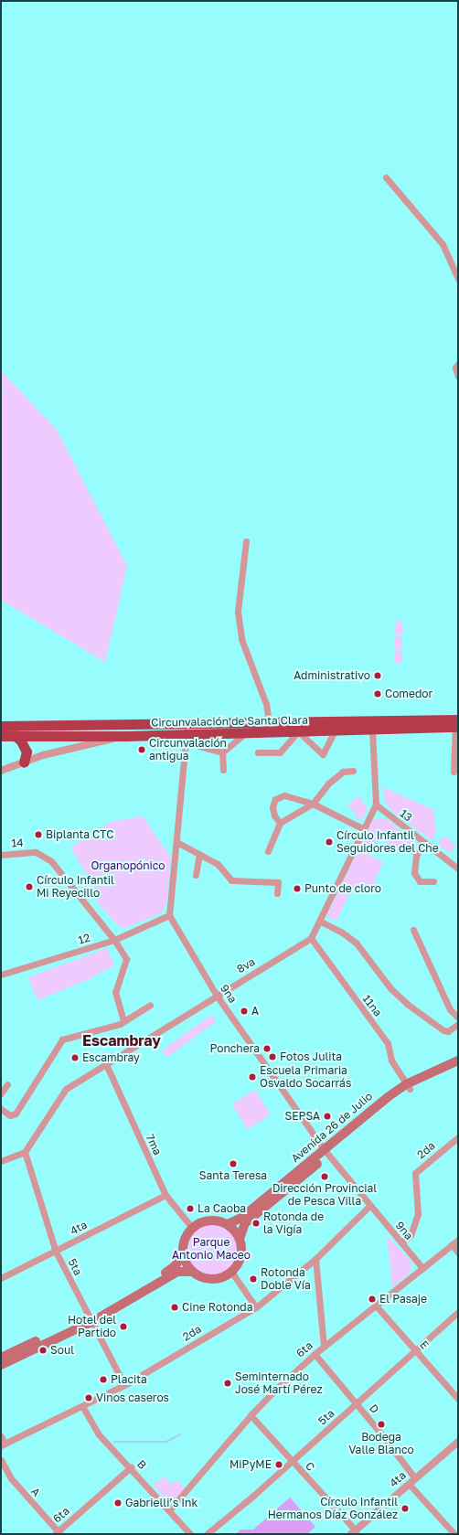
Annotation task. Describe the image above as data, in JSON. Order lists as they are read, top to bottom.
{
  "streets": {
    "highway": ["Circunvalación de Santa Clara"],
    "main road": ["Avenida 26 de Julio"],
    "street": [
      "13",
      "14",
      "12",
      "8va",
      "9na",
      "11na",
      "7ma",
      "2da",
      "4ta",
      "5ta",
      "E",
      "6ta",
      "D",
      "B",
      "C",
      "A"
    ]
  },
  "crossings": [
    ["14", "12"],
    ["12", "9na"],
    ["8va", "9na"],
    ["8va", "11na"],
    ["8va", "7ma"],
    ["8va", "5ta"],
    ["9na", "Avenida 26 de Julio"],
    ["9na", "2da"],
    ["9na", "6ta"],
    ["11na", "Avenida 26 de Julio"],
    ["Avenida 26 de Julio", "7ma"],
    ["7ma", "4ta"],
    ["2da", "5ta"],
    ["2da", "B"],
    ["4ta", "5ta"],
    ["4ta", "D"],
    ["4ta", "C"],
    ["5ta", "E"],
    ["5ta", "D"],
    ["5ta", "C"],
    ["E", "6ta"],
    ["6ta", "D"],
    ["6ta", "B"],
    ["6ta", "C"],
    ["6ta", "A"]
  ],
  "districts": ["Escambray"],
  "parks": ["Organopónico", "Parque Antonio Maceo"],
  "places": [
    "Administrativo",
    "Comedor",
    "Circunvalación antigua",
    "Biplanta CTC",
    "Círculo Infantil Seguidores del Che",
    "Círculo Infantil Mi Reyecillo",
    "Punto de cloro",
    "A",
    "Ponchera",
    "Fotos Julita",
    "Escambray",
    "Escuela Primaria Osvaldo Socarrás",
    "SEPSA",
    "Santa Teresa",
    "Dirección Provincial de Pesca Villa",
    "La Caoba",
    "Rotonda de la Vigía",
    "Rotonda Doble Vía",
    "El Pasaje",
    "Cine Rotonda",
    "Hotel del Partido",
    "Soul",
    "Placita",
    "Seminternado José Martí Pérez",
    "Vinos caseros",
    "Bodega Valle Blanco",
    "MiPyME",
    "Gabrielli’s Ink",
    "Círculo Infantil Hermanos Díaz González"
  ]
}
